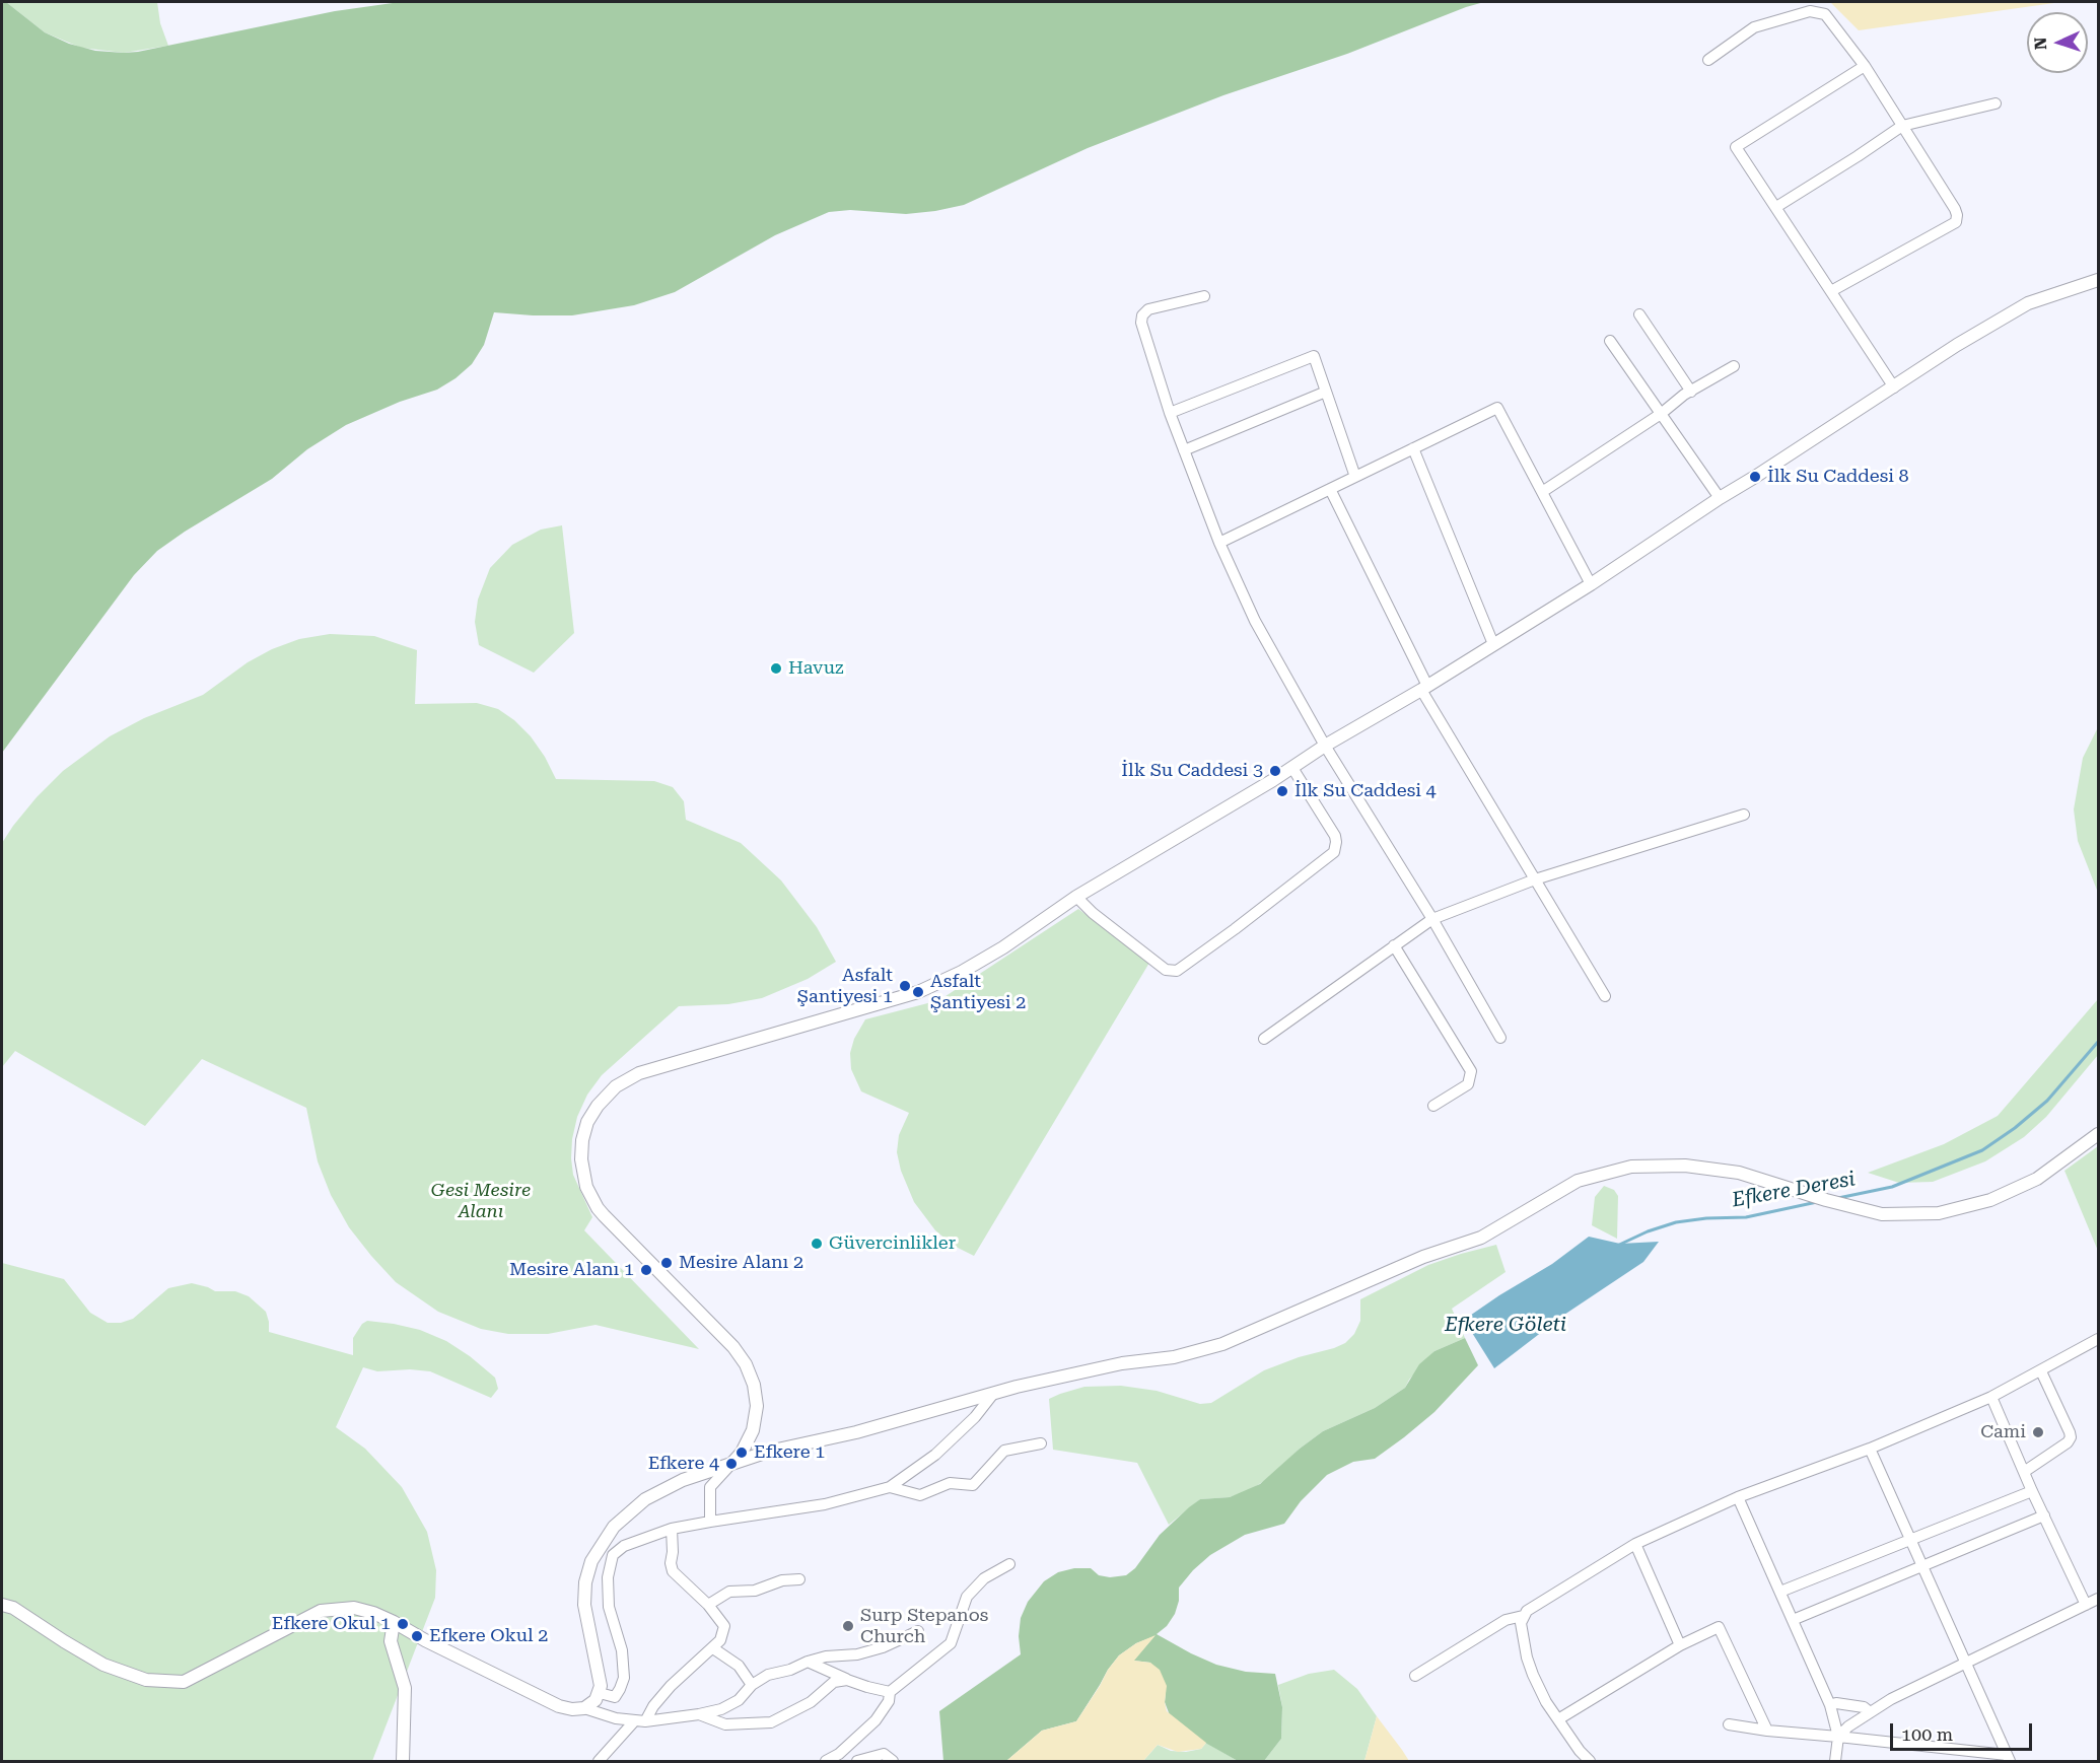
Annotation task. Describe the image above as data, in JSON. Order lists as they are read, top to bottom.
{
  "water": ["Efkere Deresi", "Efkere Göleti"],
  "parks": ["Gesi Mesire Alanı"],
  "places": [
    "İlk Su Caddesi 8",
    "Havuz",
    "İlk Su Caddesi 3",
    "İlk Su Caddesi 4",
    "Asfalt Şantiyesi 1",
    "Asfalt Şantiyesi 2",
    "Güvercinlikler",
    "Mesire Alanı 2",
    "Mesire Alanı 1",
    "Cami",
    "Efkere 1",
    "Efkere 4",
    "Efkere Okul 1",
    "Surp Stepanos Church",
    "Efkere Okul 2"
  ],
  "scale_bar": "100 m",
  "north": "left"
}
